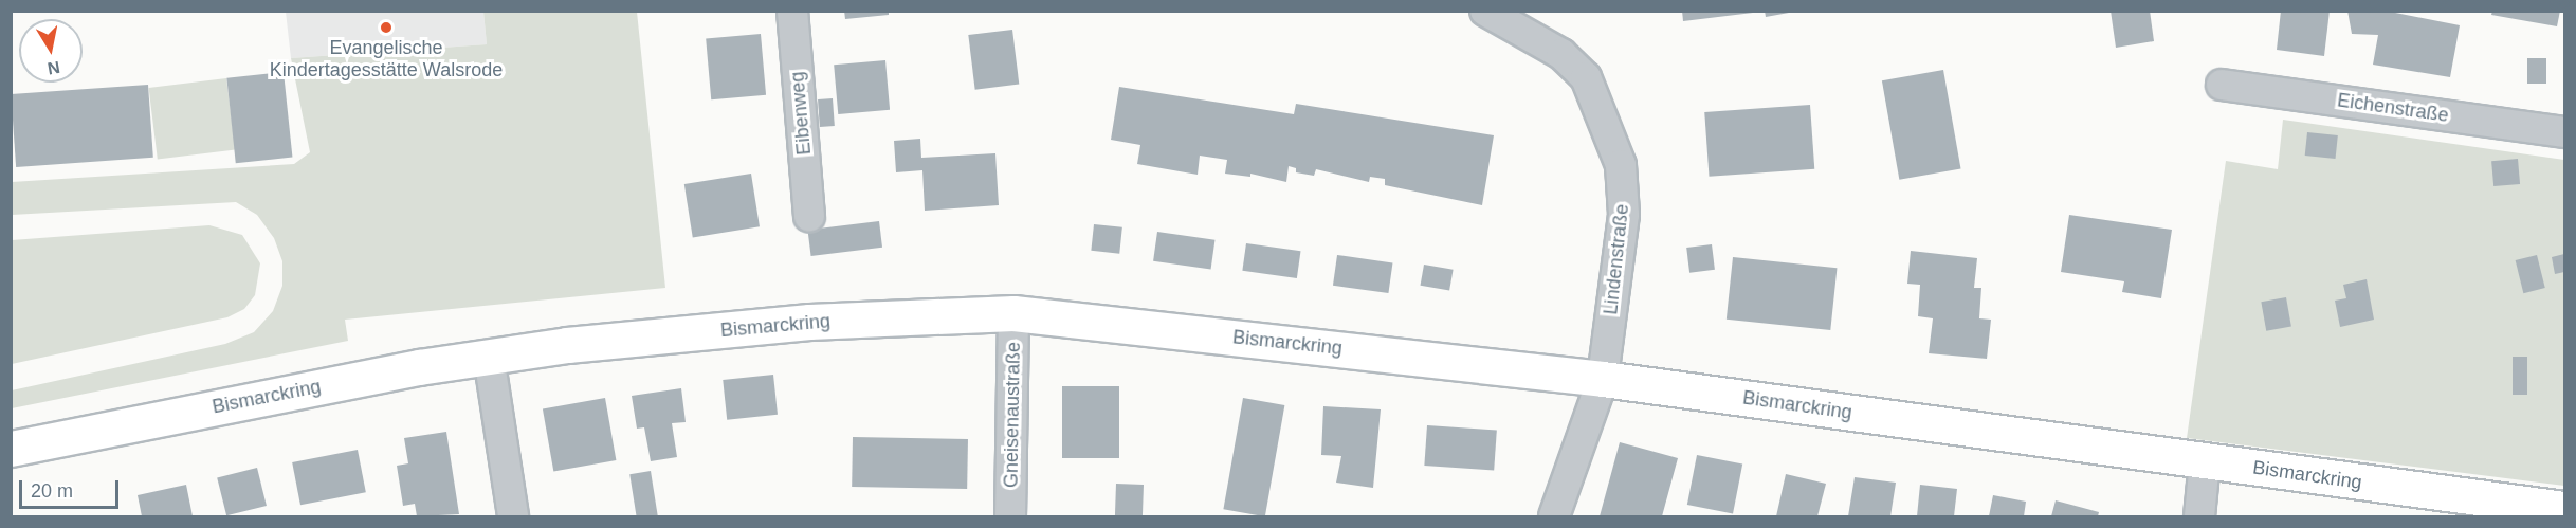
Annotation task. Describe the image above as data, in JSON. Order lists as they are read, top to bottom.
{
  "streets": {
    "street": [
      "Eichenstraße",
      "Eibenweg",
      "Lindenstraße",
      "Bismarckring",
      "Gneisenaustraße"
    ]
  },
  "crossings": [
    ["Lindenstraße", "Bismarckring"],
    ["Bismarckring", "Gneisenaustraße"]
  ],
  "places": ["Evangelische Kindertagesstätte Walsrode"],
  "scale_bar": "20 m",
  "north": "bottom"
}
